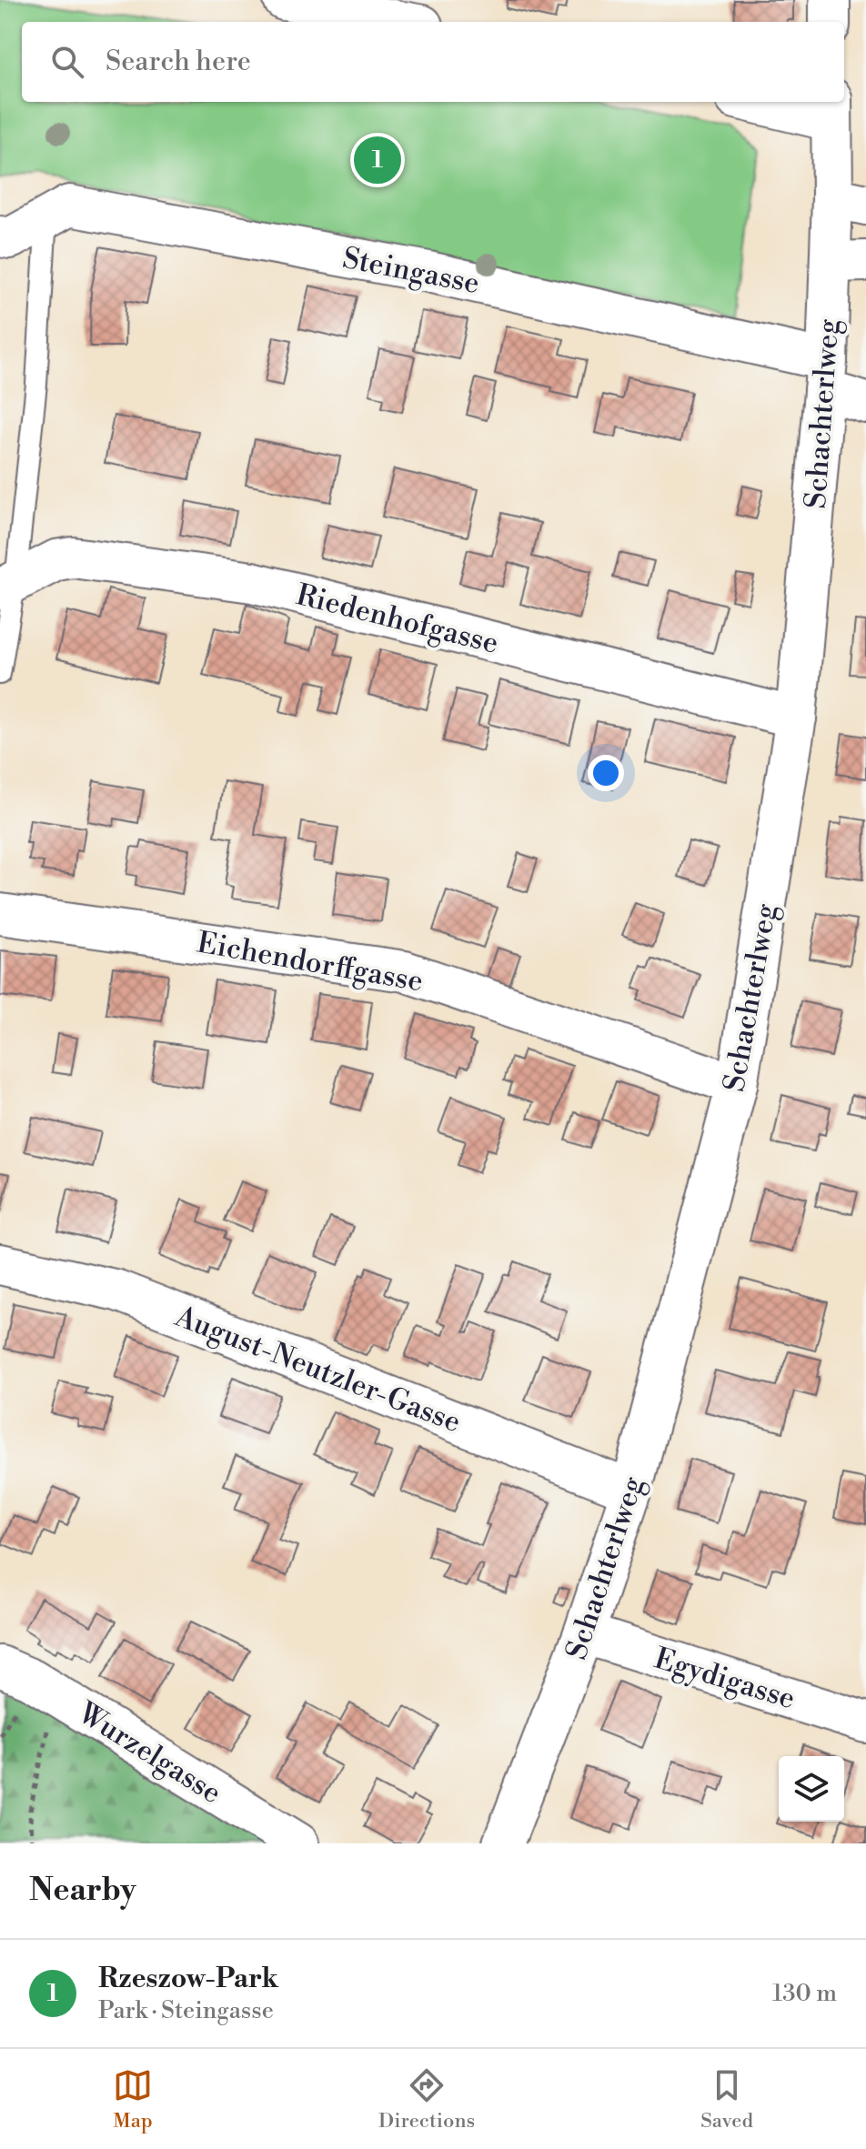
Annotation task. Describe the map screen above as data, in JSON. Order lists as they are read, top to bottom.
{
  "streets": {
    "street": [
      "Steingasse",
      "Schachterlweg",
      "Riedenhofgasse",
      "Eichendorffgasse",
      "August-Neutzler-Gasse",
      "Egydigasse",
      "Wurzelgasse"
    ]
  },
  "crossings": [
    ["Steingasse", "Schachterlweg"],
    ["Schachterlweg", "Riedenhofgasse"],
    ["Schachterlweg", "Eichendorffgasse"],
    ["Schachterlweg", "August-Neutzler-Gasse"],
    ["Schachterlweg", "Egydigasse"]
  ],
  "page": {
    "search": "Search here",
    "pins": "1",
    "heading": "Nearby",
    "list": [
      {
        "mark": "1",
        "name": "Rzeszow-Park",
        "note": "Park · Steingasse",
        "value": "130 m"
      }
    ],
    "nav": ["Map", "Directions", "Saved"]
  }
}
